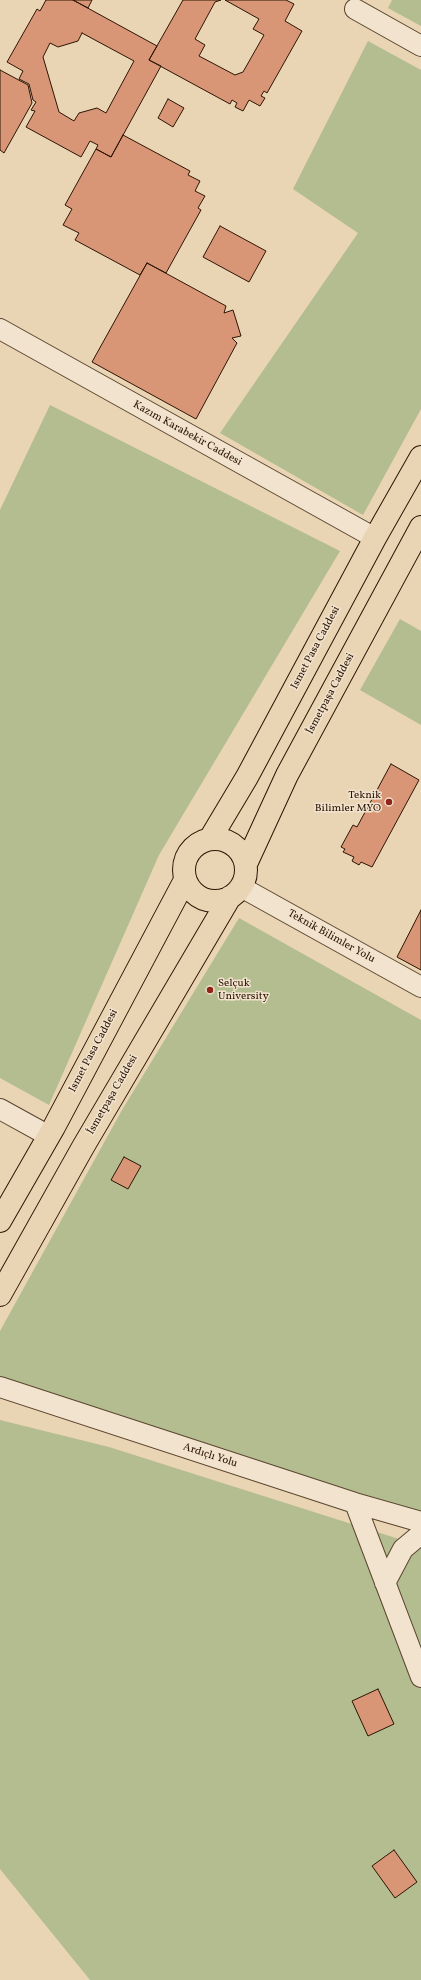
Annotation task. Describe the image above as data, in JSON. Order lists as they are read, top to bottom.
{
  "streets": {
    "main road": ["Ismet Pasa Caddesi", "İsmetpaşa Caddesi"],
    "street": ["Kazım Karabekir Caddesi", "Teknik Bilimler Yolu", "Ardıçlı Yolu"]
  },
  "crossings": [
    ["Kazım Karabekir Caddesi", "Ismet Pasa Caddesi"],
    ["Ismet Pasa Caddesi", "İsmetpaşa Caddesi"],
    ["Ismet Pasa Caddesi", "Teknik Bilimler Yolu"],
    ["İsmetpaşa Caddesi", "Teknik Bilimler Yolu"]
  ],
  "places": ["Teknik Bilimler MYO", "Selçuk University"]
}
